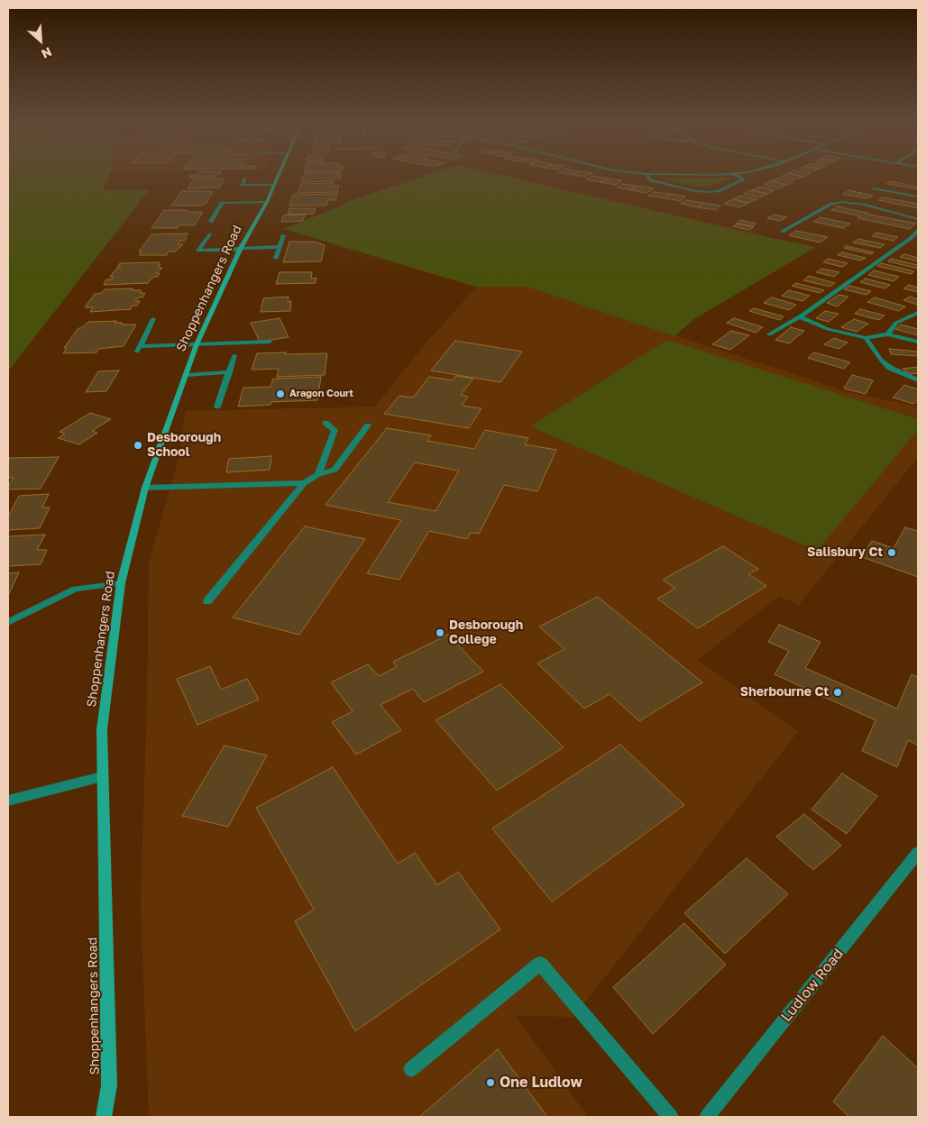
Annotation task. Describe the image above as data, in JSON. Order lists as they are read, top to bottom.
{
  "streets": {
    "street": ["Shoppenhangers Road", "Ludlow Road"]
  },
  "places": [
    "Aragon Court",
    "Desborough School",
    "Salisbury Ct",
    "Desborough College",
    "Sherbourne Ct",
    "One Ludlow"
  ],
  "north": "bottom right"
}
